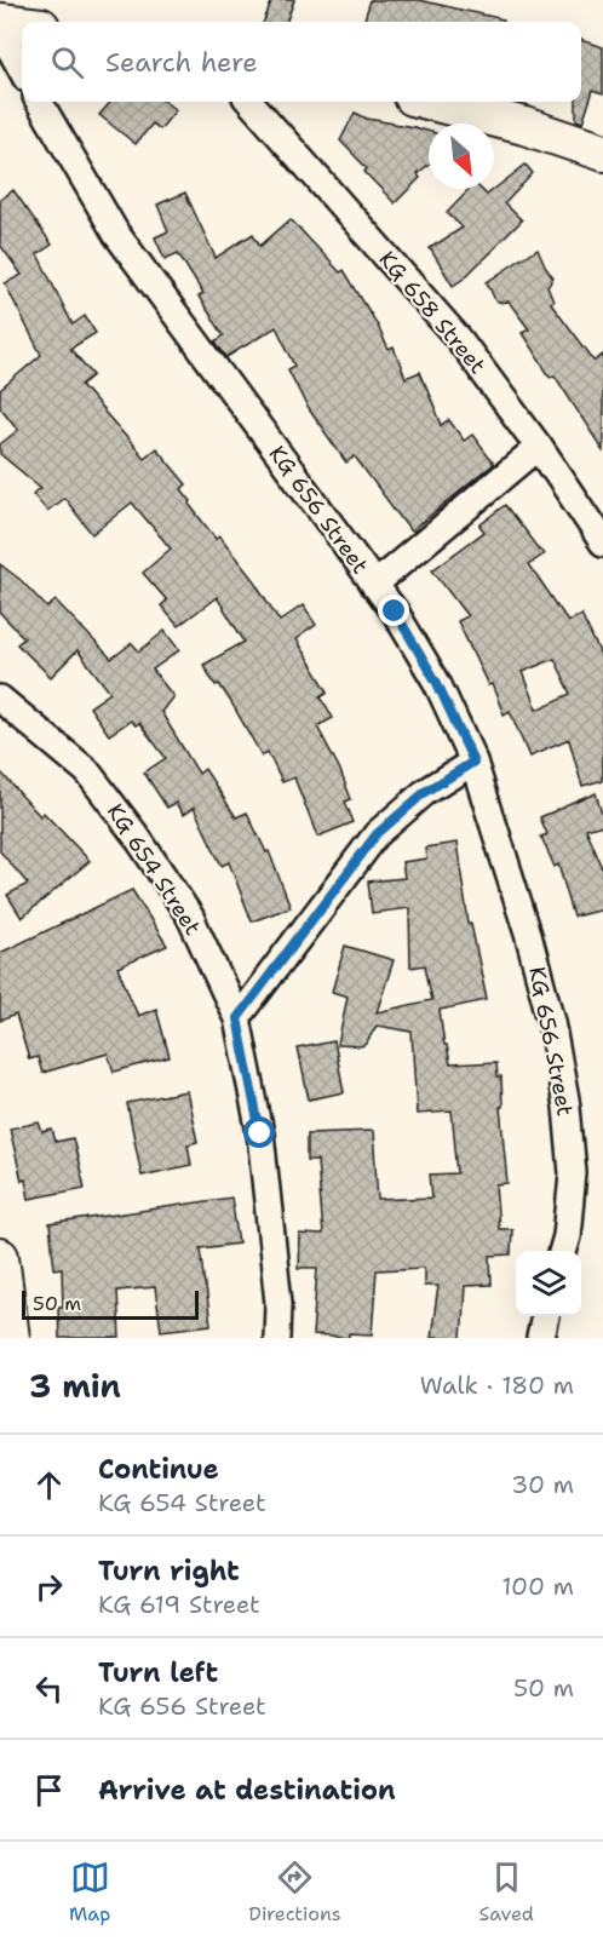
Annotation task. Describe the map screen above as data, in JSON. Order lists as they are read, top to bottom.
{
  "streets": {
    "street": ["KG 658 Street", "KG 656 Street", "KG 654 Street"]
  },
  "scale_bar": "50 m",
  "north": "bottom right",
  "page": {
    "search": "Search here",
    "scale": "50 m",
    "heading": ["3 min", "Walk · 180 m"],
    "list": [
      ["Continue", "KG 654 Street", "30 m"],
      ["Turn right", "KG 619 Street", "100 m"],
      ["Turn left", "KG 656 Street", "50 m"],
      "Arrive at destination"
    ],
    "nav": ["Map", "Directions", "Saved"]
  }
}
